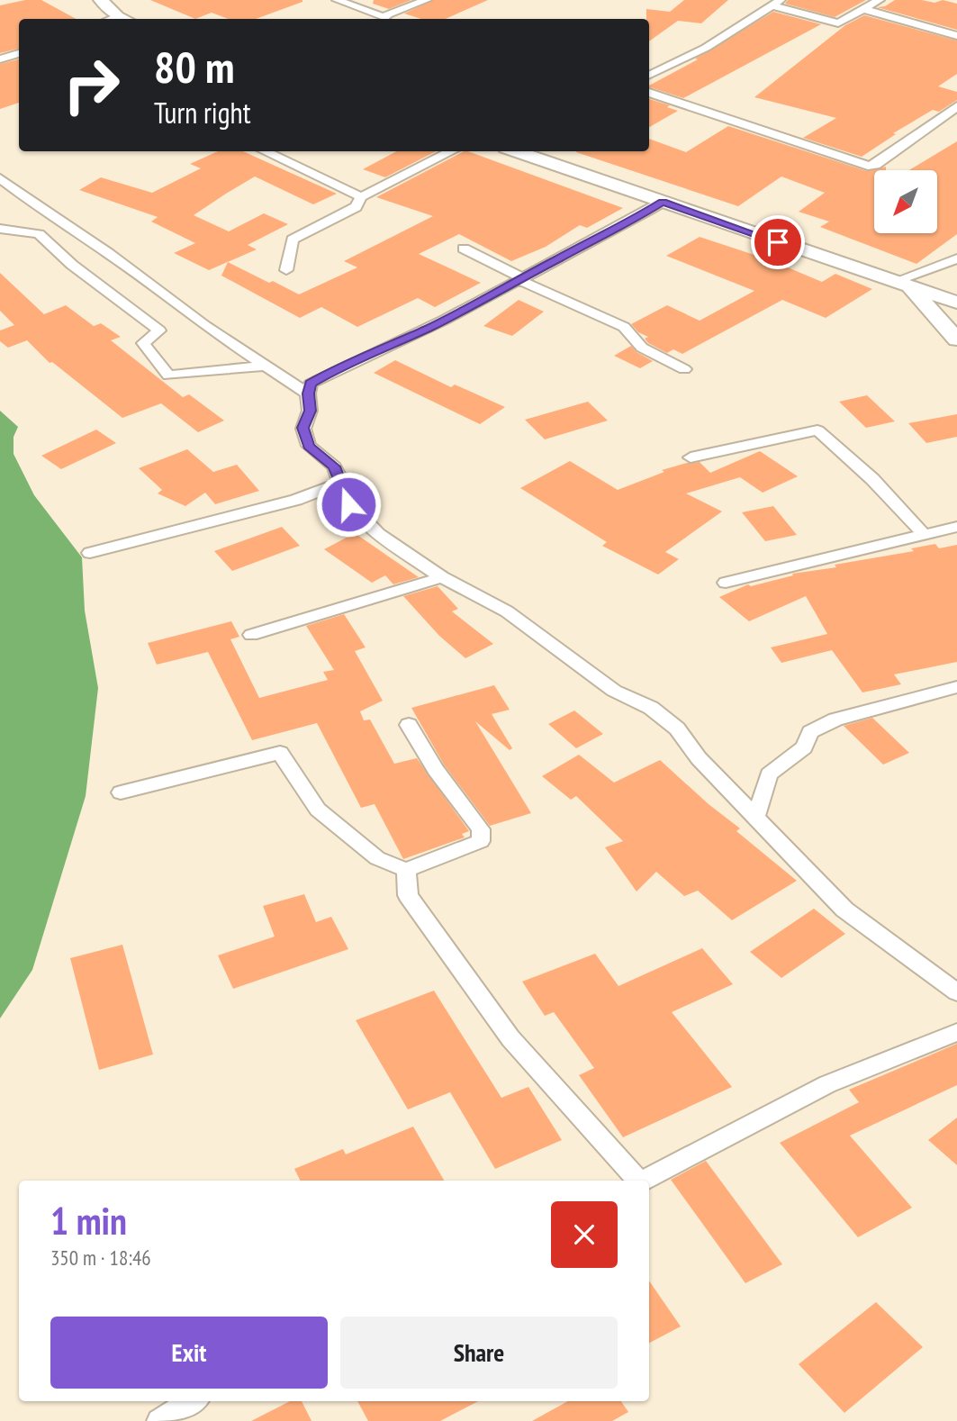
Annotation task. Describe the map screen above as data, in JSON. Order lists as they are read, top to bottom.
{
  "north": "bottom left",
  "page": {
    "turn": ["80 m", "Turn right"],
    "heading": ["1 min", "350 m · 18:46"],
    "buttons": ["Exit", "Share"]
  }
}
